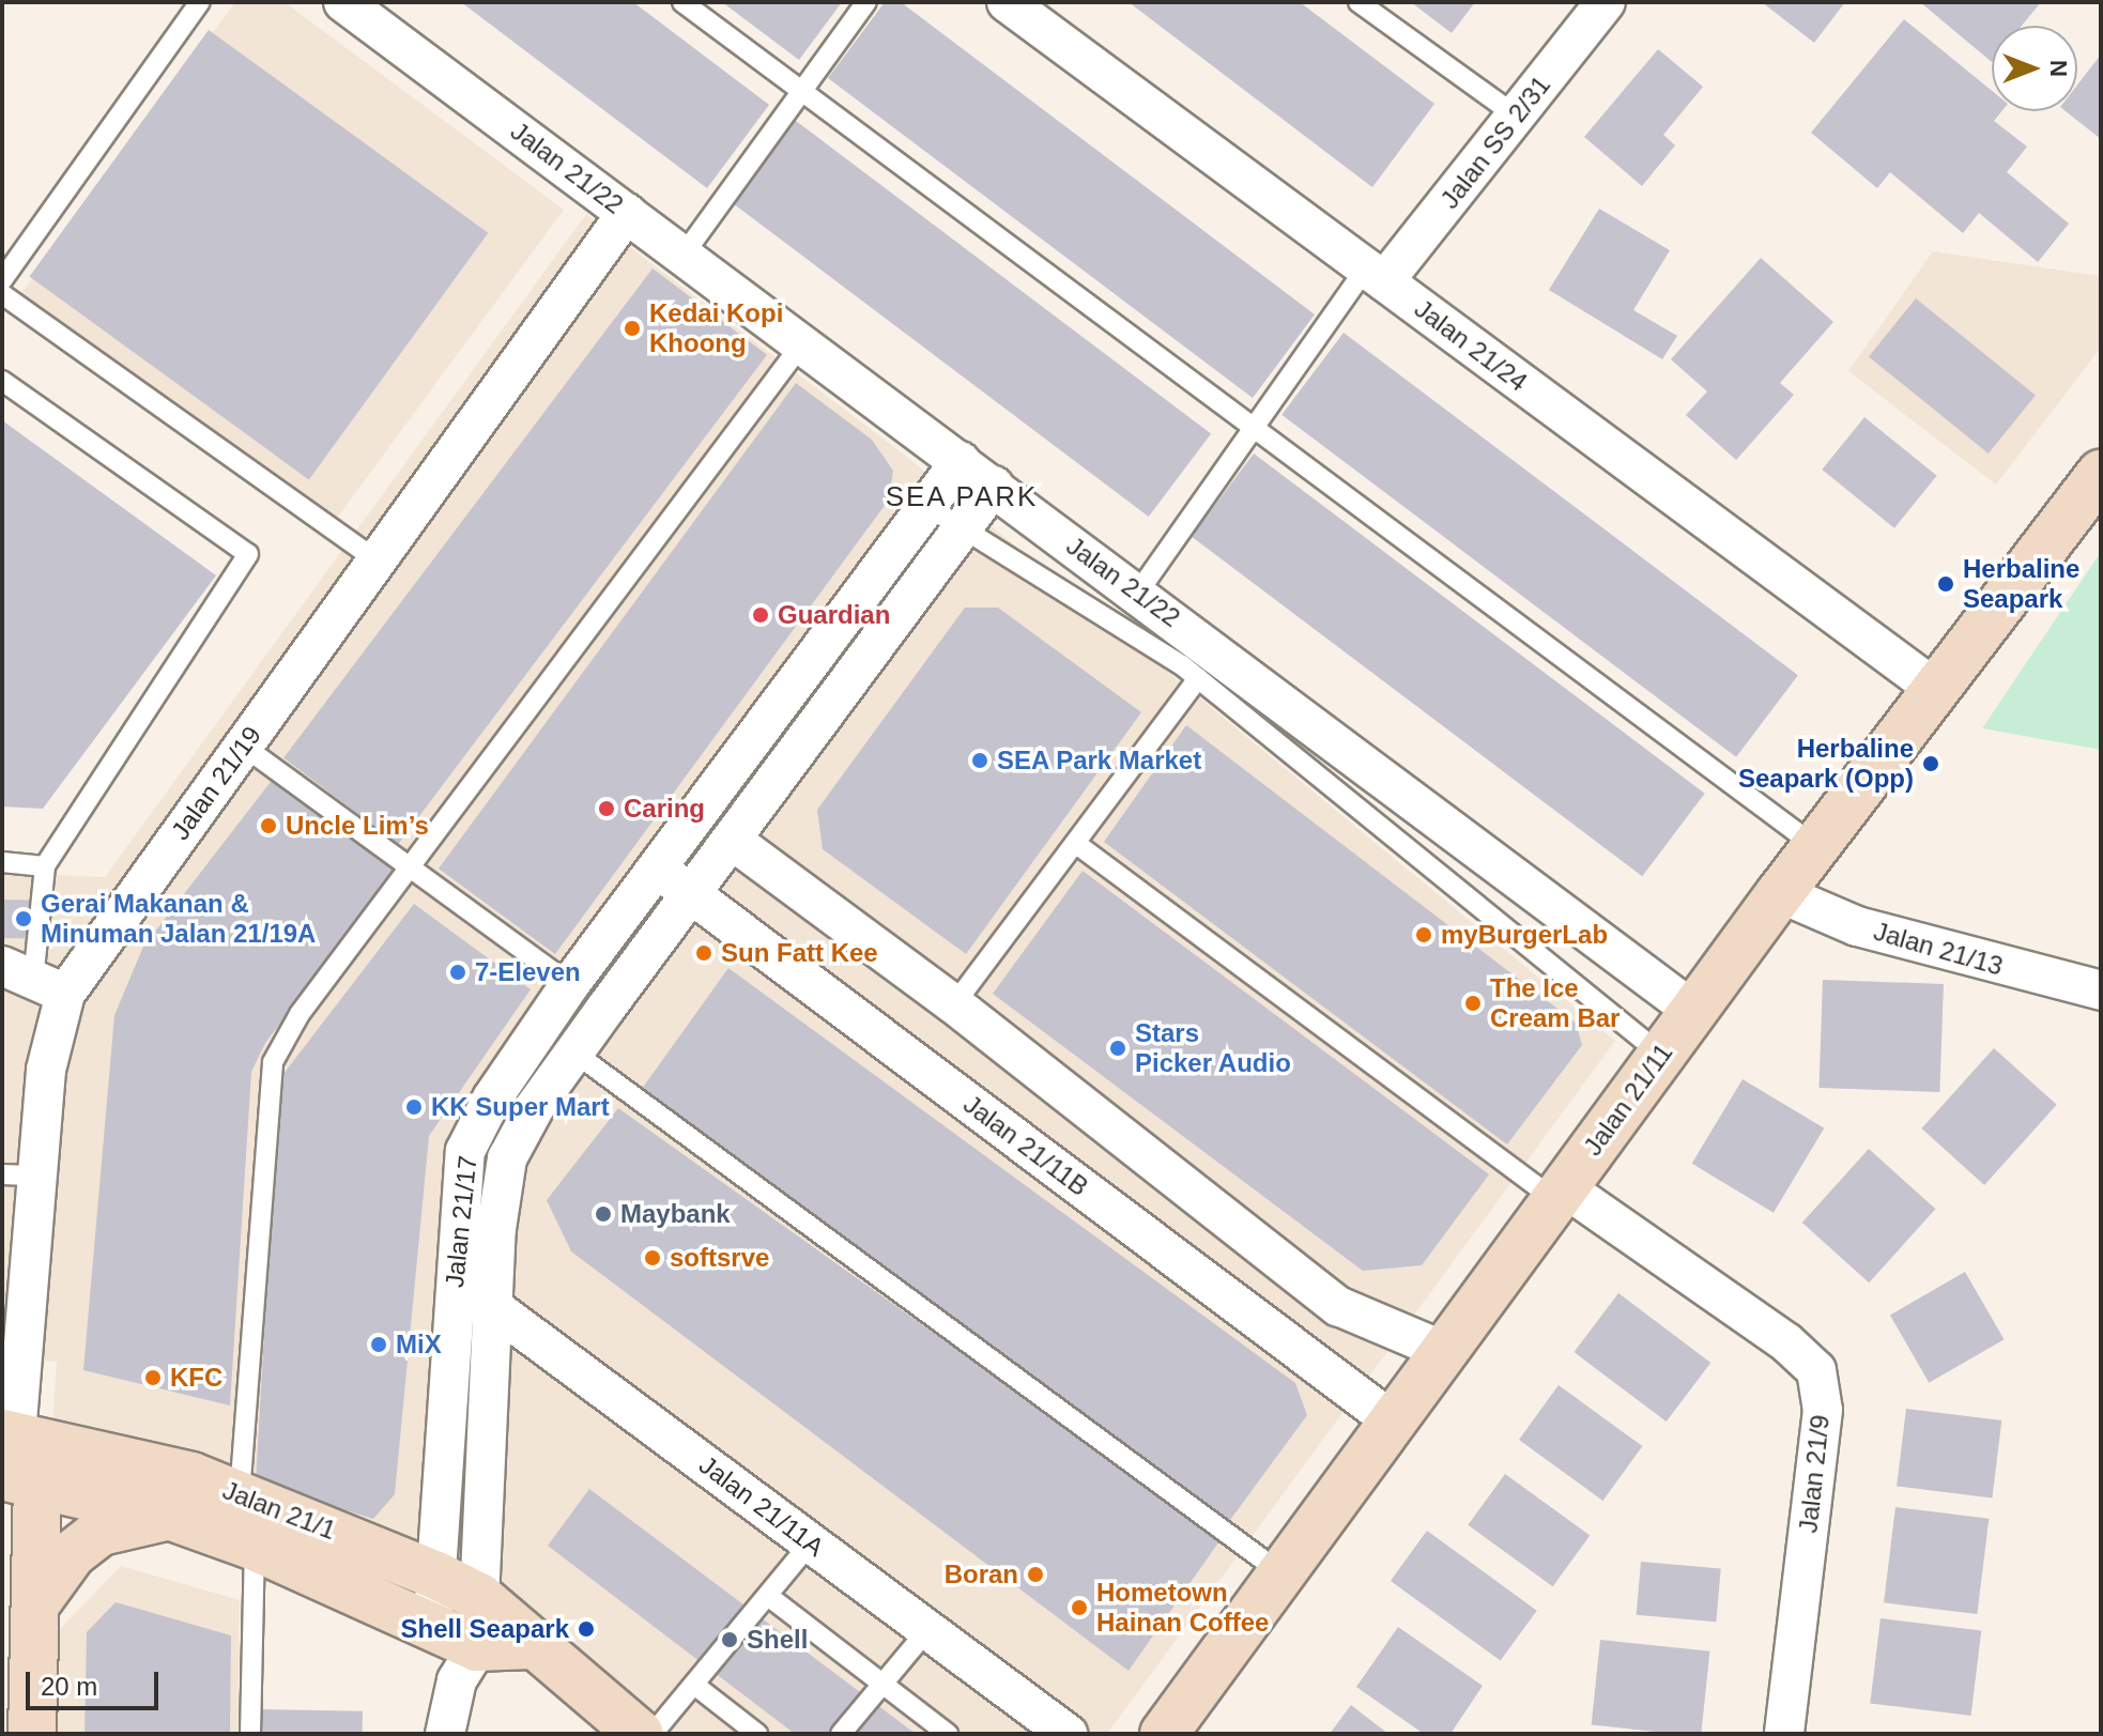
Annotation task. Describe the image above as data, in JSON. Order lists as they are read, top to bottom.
{
  "streets": {
    "street": [
      "Jalan SS 2/31",
      "Jalan 21/22",
      "Jalan 21/24",
      "Jalan 21/19",
      "Jalan 21/13",
      "Jalan 21/11",
      "Jalan 21/11B",
      "Jalan 21/17",
      "Jalan 21/9",
      "Jalan 21/11A",
      "Jalan 21/1"
    ]
  },
  "crossings": [
    ["Jalan SS 2/31", "Jalan 21/24"],
    ["Jalan 21/22", "Jalan 21/19"],
    ["Jalan 21/22", "Jalan 21/11"],
    ["Jalan 21/22", "Jalan 21/17"],
    ["Jalan 21/24", "Jalan 21/11"],
    ["Jalan 21/19", "Jalan 21/1"],
    ["Jalan 21/13", "Jalan 21/11"],
    ["Jalan 21/11", "Jalan 21/11B"],
    ["Jalan 21/11", "Jalan 21/9"],
    ["Jalan 21/11B", "Jalan 21/17"],
    ["Jalan 21/17", "Jalan 21/11A"],
    ["Jalan 21/17", "Jalan 21/1"]
  ],
  "districts": ["SEA PARK"],
  "places": [
    "Kedai Kopi Khoong",
    "Herbaline Seapark",
    "Guardian",
    "SEA Park Market",
    "Herbaline Seapark (Opp)",
    "Caring",
    "Uncle Lim’s",
    "Gerai Makanan & Minuman Jalan 21/19A",
    "myBurgerLab",
    "Sun Fatt Kee",
    "7-Eleven",
    "The Ice Cream Bar",
    "Stars Picker Audio",
    "KK Super Mart",
    "Maybank",
    "softsrve",
    "MiX",
    "KFC",
    "Boran",
    "Hometown Hainan Coffee",
    "Shell Seapark",
    "Shell"
  ],
  "scale_bar": "20 m",
  "north": "right"
}
